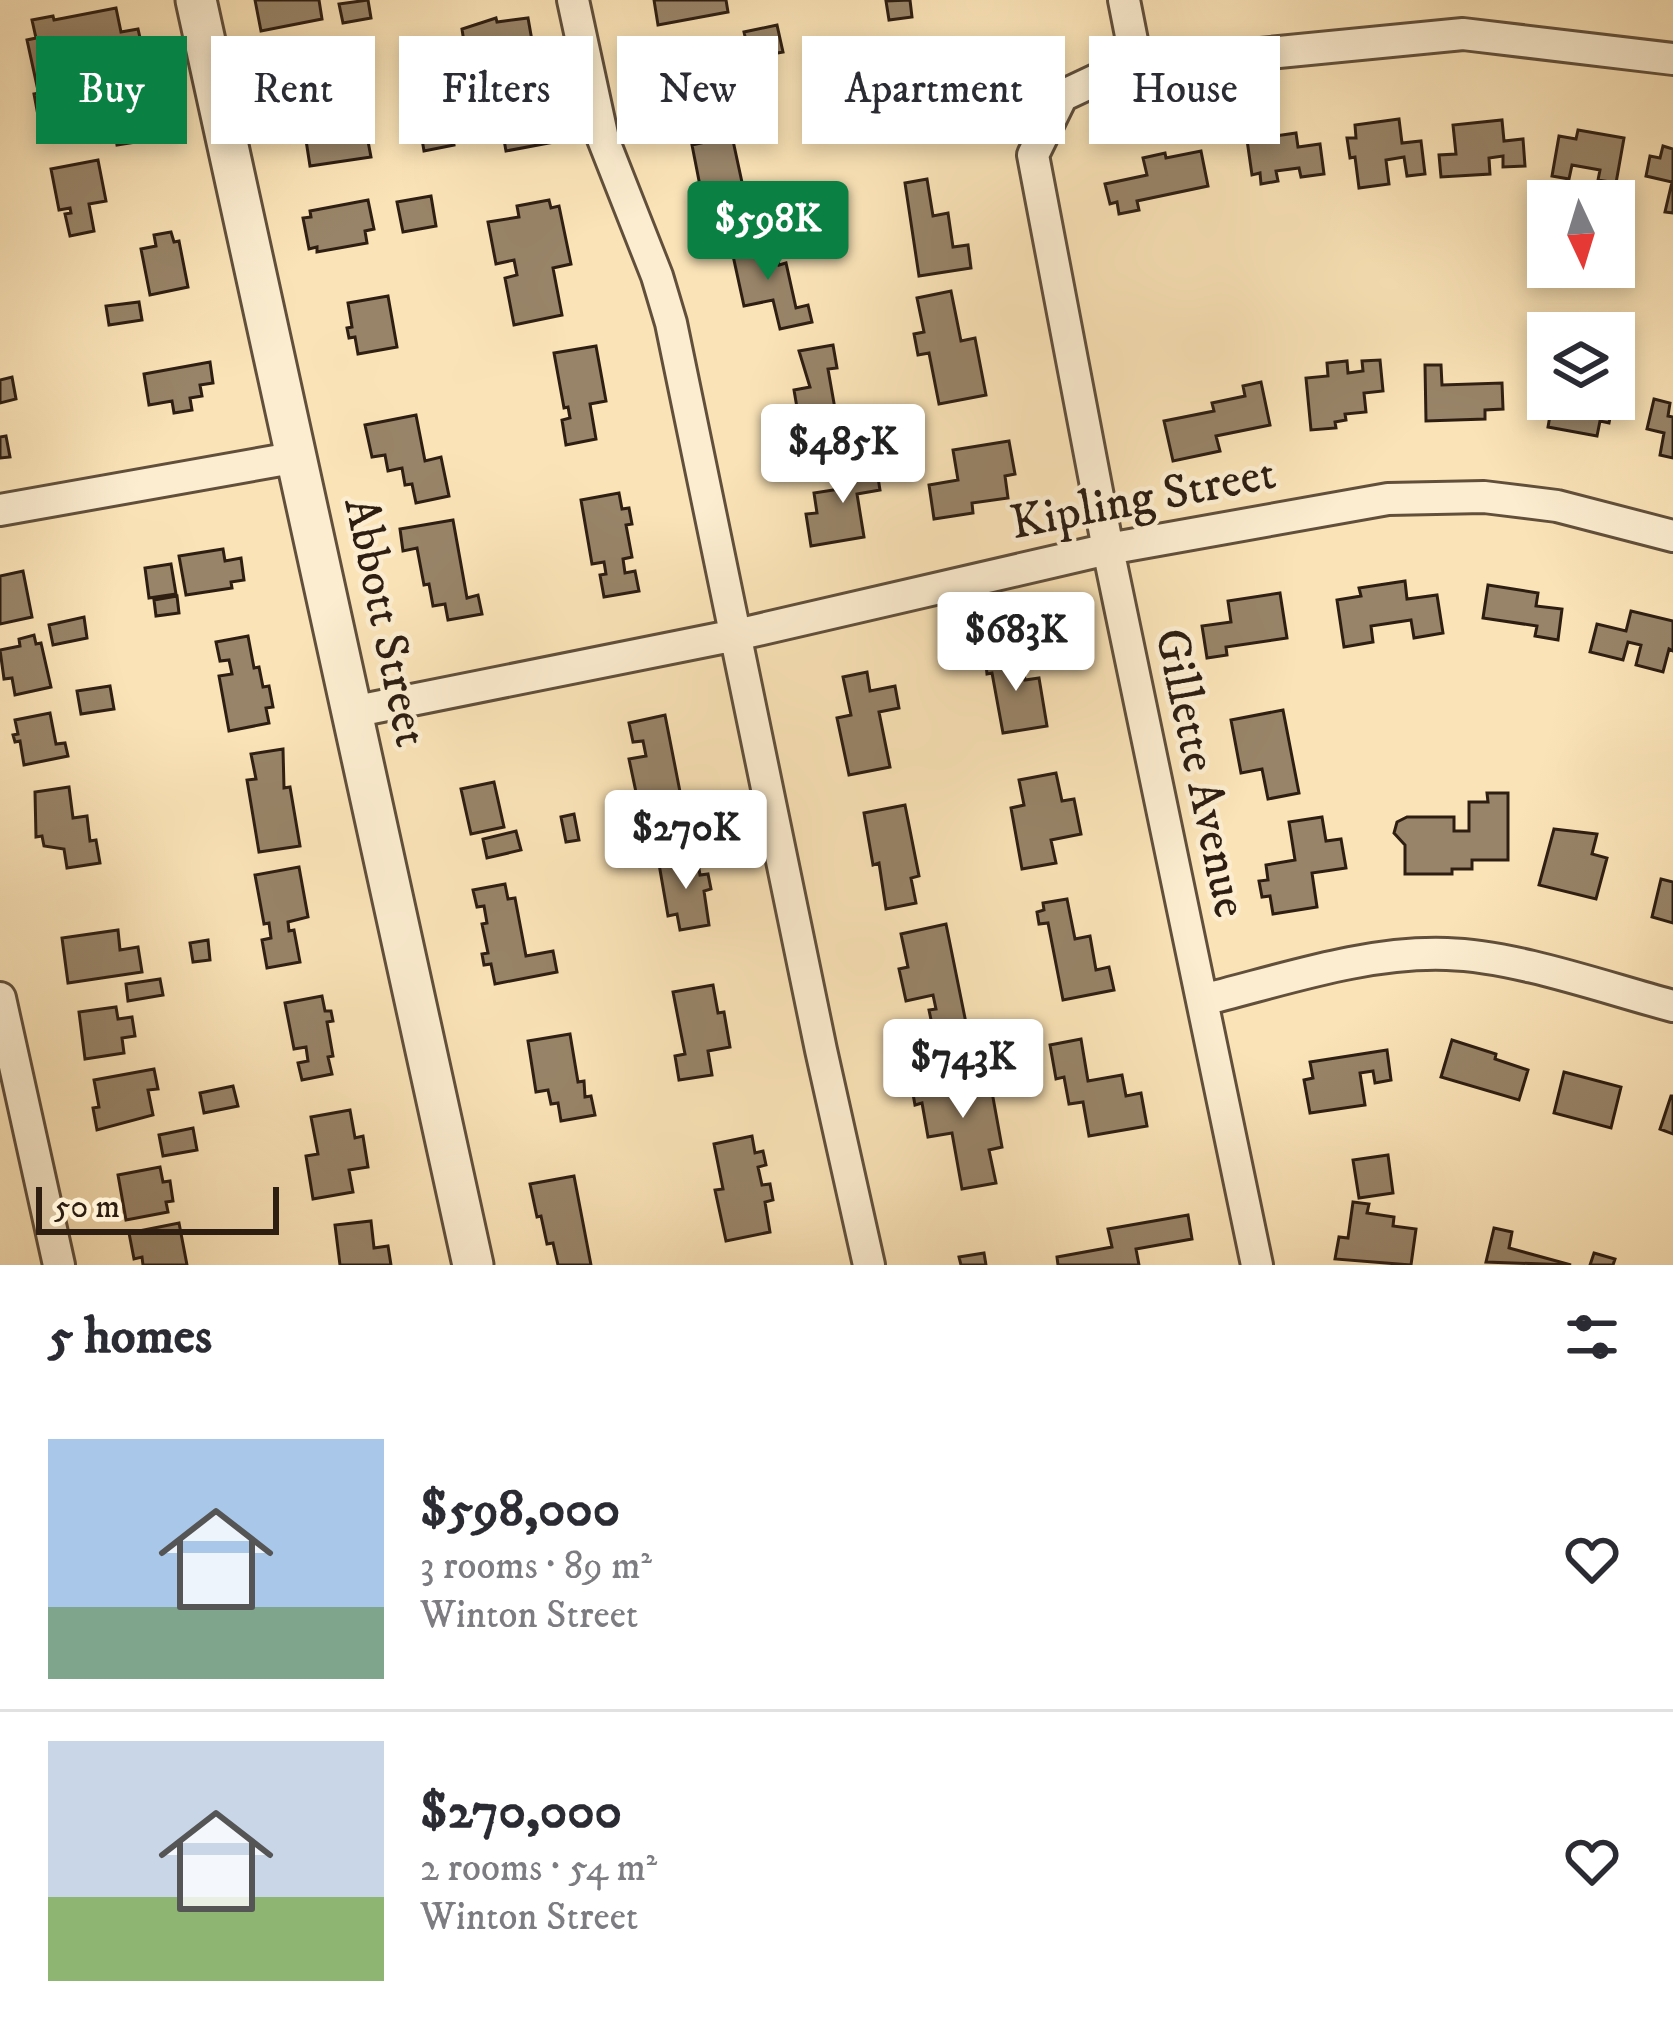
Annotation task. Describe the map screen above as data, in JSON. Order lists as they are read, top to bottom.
{
  "streets": {
    "street": ["Kipling Street", "Abbott Street", "Gillette Avenue"]
  },
  "crossings": [
    ["Kipling Street", "Abbott Street"],
    ["Kipling Street", "Gillette Avenue"]
  ],
  "scale_bar": "50 m",
  "north": "bottom",
  "page": {
    "chip": [
      "Buy",
      "Rent",
      "Filters",
      "New",
      "Apartment",
      "House"
    ],
    "price": [
      "$598K",
      "$485K",
      "$683K",
      "$270K",
      "$743K"
    ],
    "scale": "50 m",
    "heading": "5 homes",
    "list": [
      {
        "name": "$598,000",
        "note": "3 rooms · 89 m² · Winton Street"
      },
      {
        "name": "$270,000",
        "note": "2 rooms · 54 m² · Winton Street"
      }
    ]
  }
}
